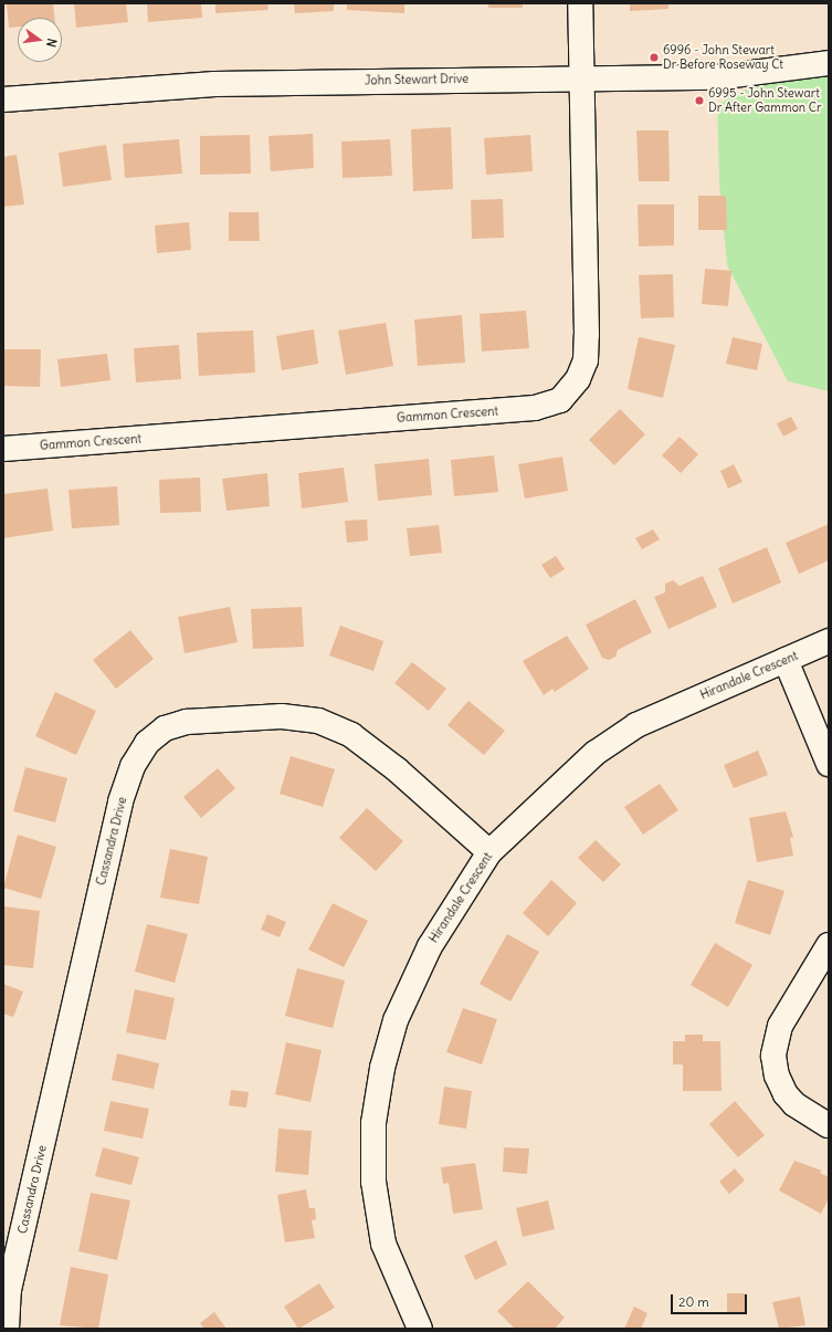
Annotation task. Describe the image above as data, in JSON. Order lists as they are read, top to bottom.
{
  "streets": {
    "street": [
      "John Stewart Drive",
      "Gammon Crescent",
      "Hirandale Crescent",
      "Cassandra Drive"
    ]
  },
  "crossings": [
    ["John Stewart Drive", "Gammon Crescent"],
    ["Hirandale Crescent", "Cassandra Drive"]
  ],
  "places": ["6996 - John Stewart Dr Before Roseway Ct", "6995 - John Stewart Dr After Gammon Cr"],
  "scale_bar": "20 m",
  "north": "right"
}
